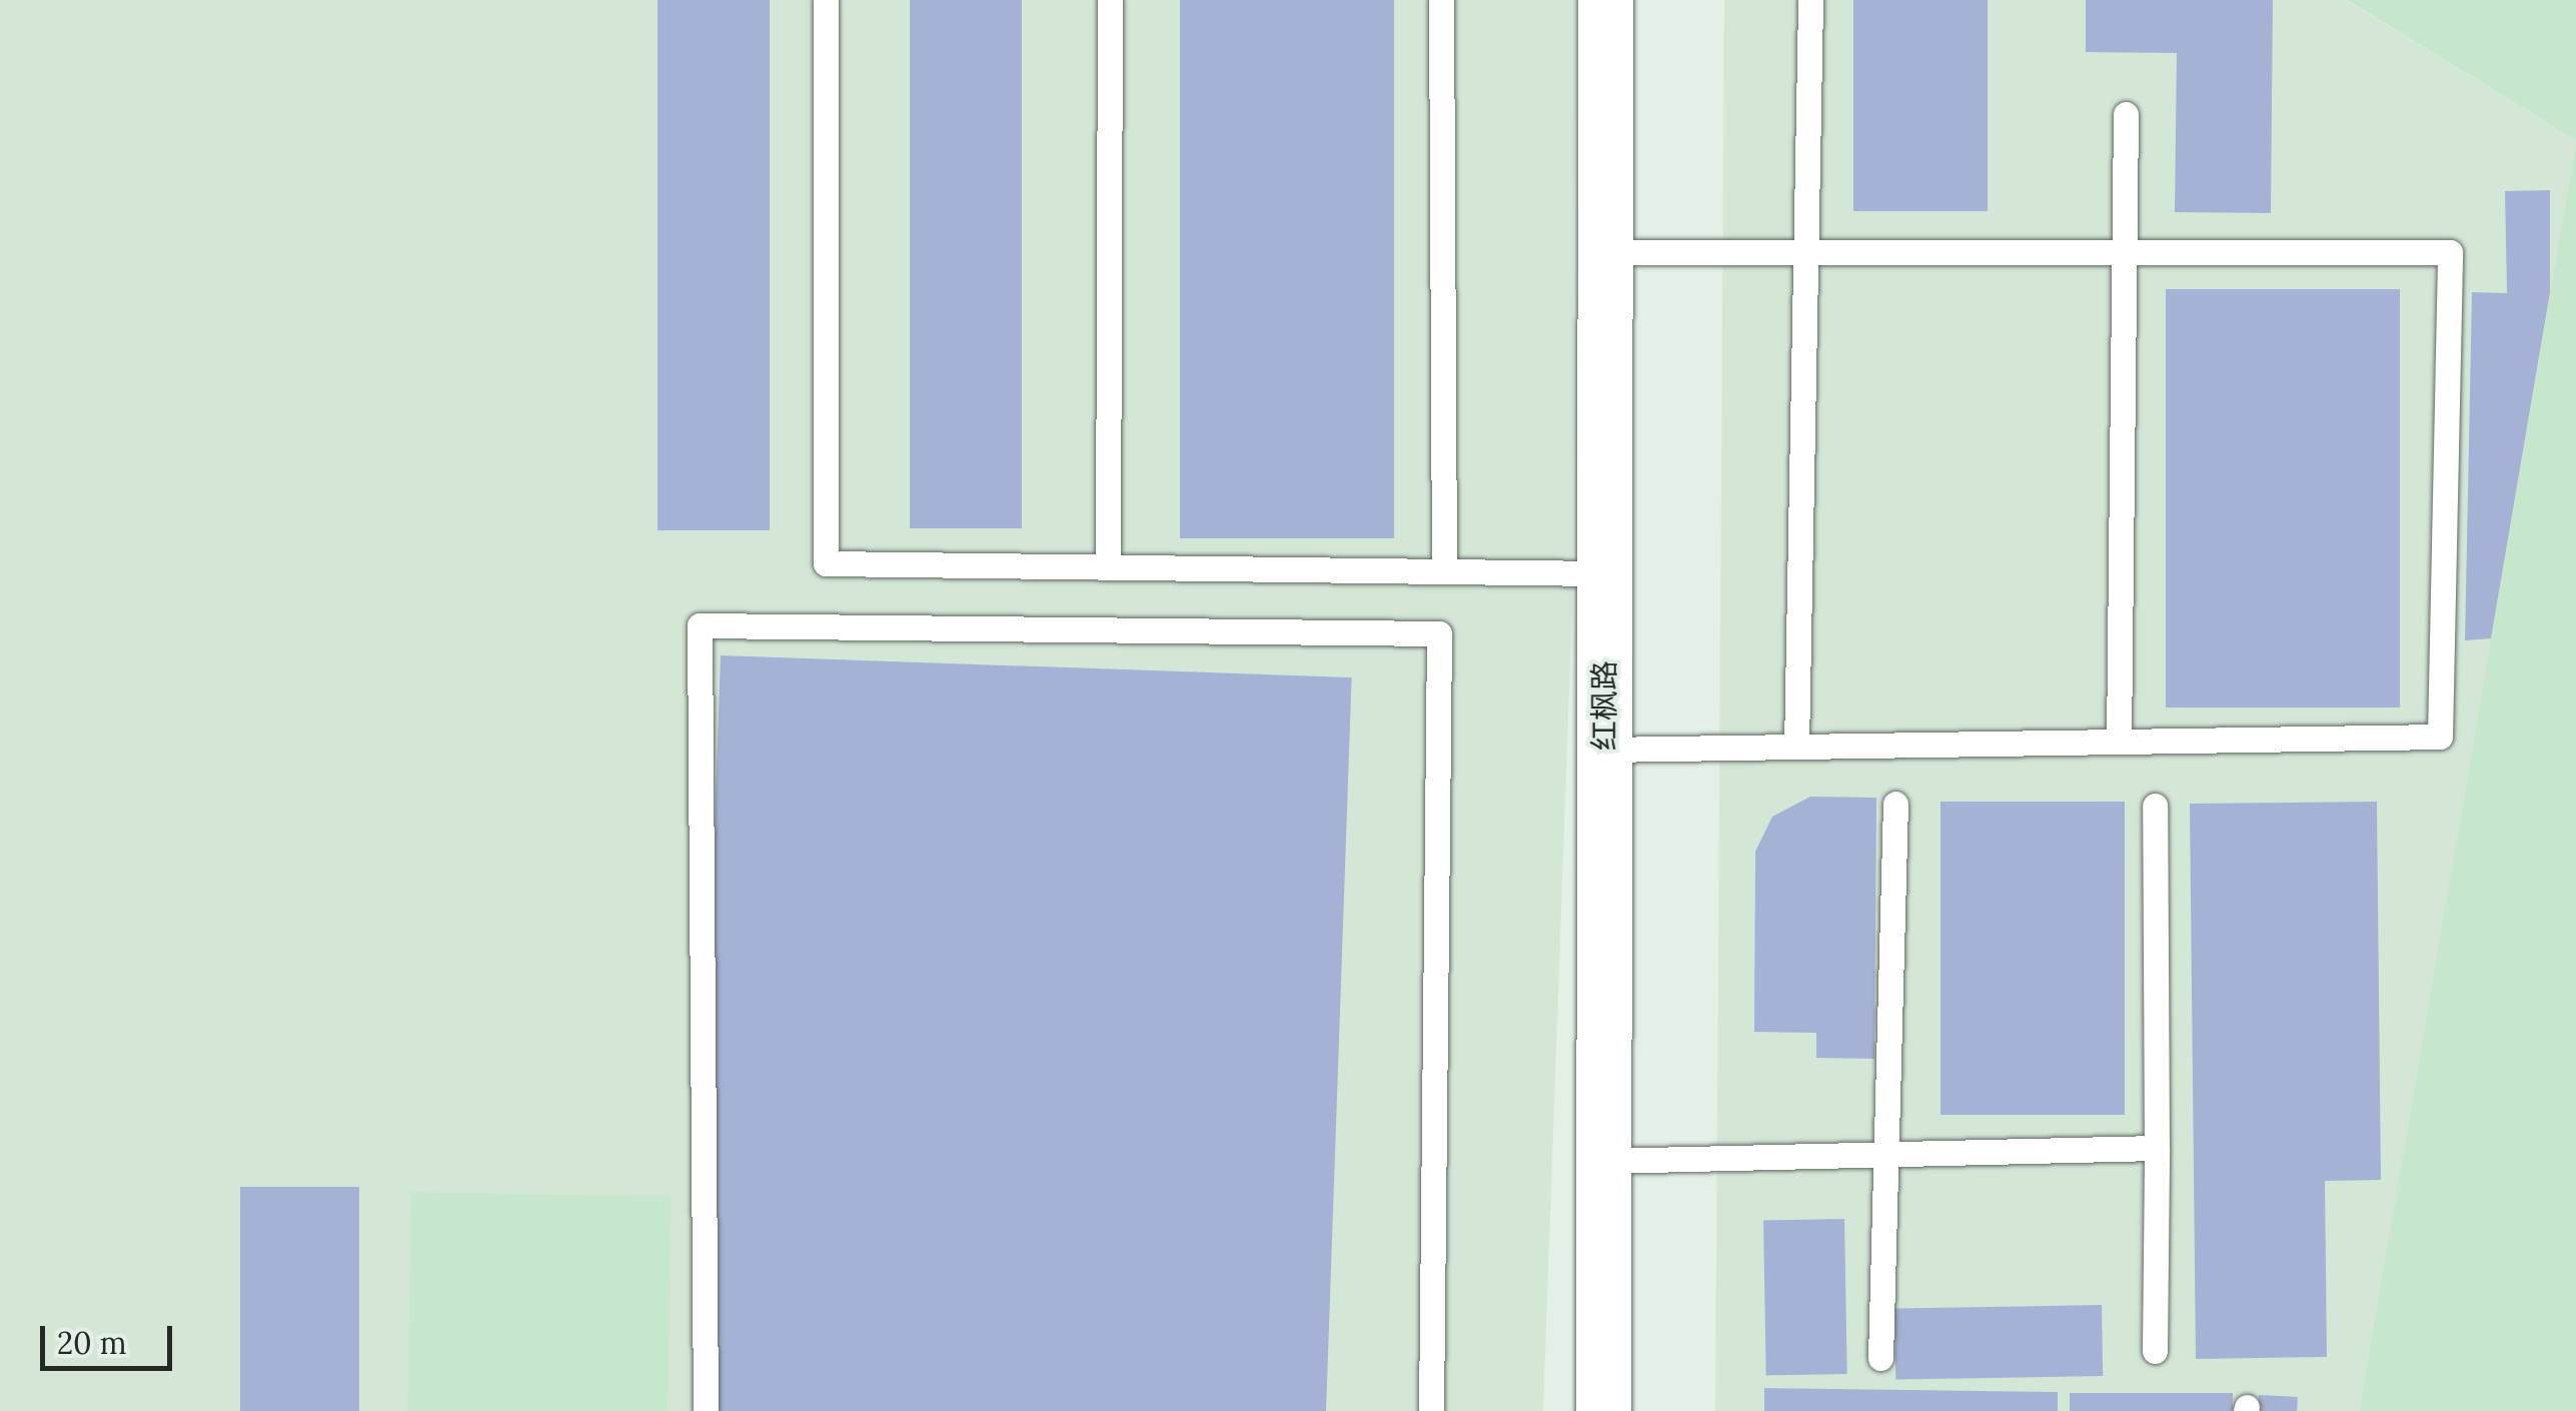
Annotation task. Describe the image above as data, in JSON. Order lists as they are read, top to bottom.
{
  "streets": {
    "street": ["红枫路"]
  },
  "scale_bar": "20 m"
}
